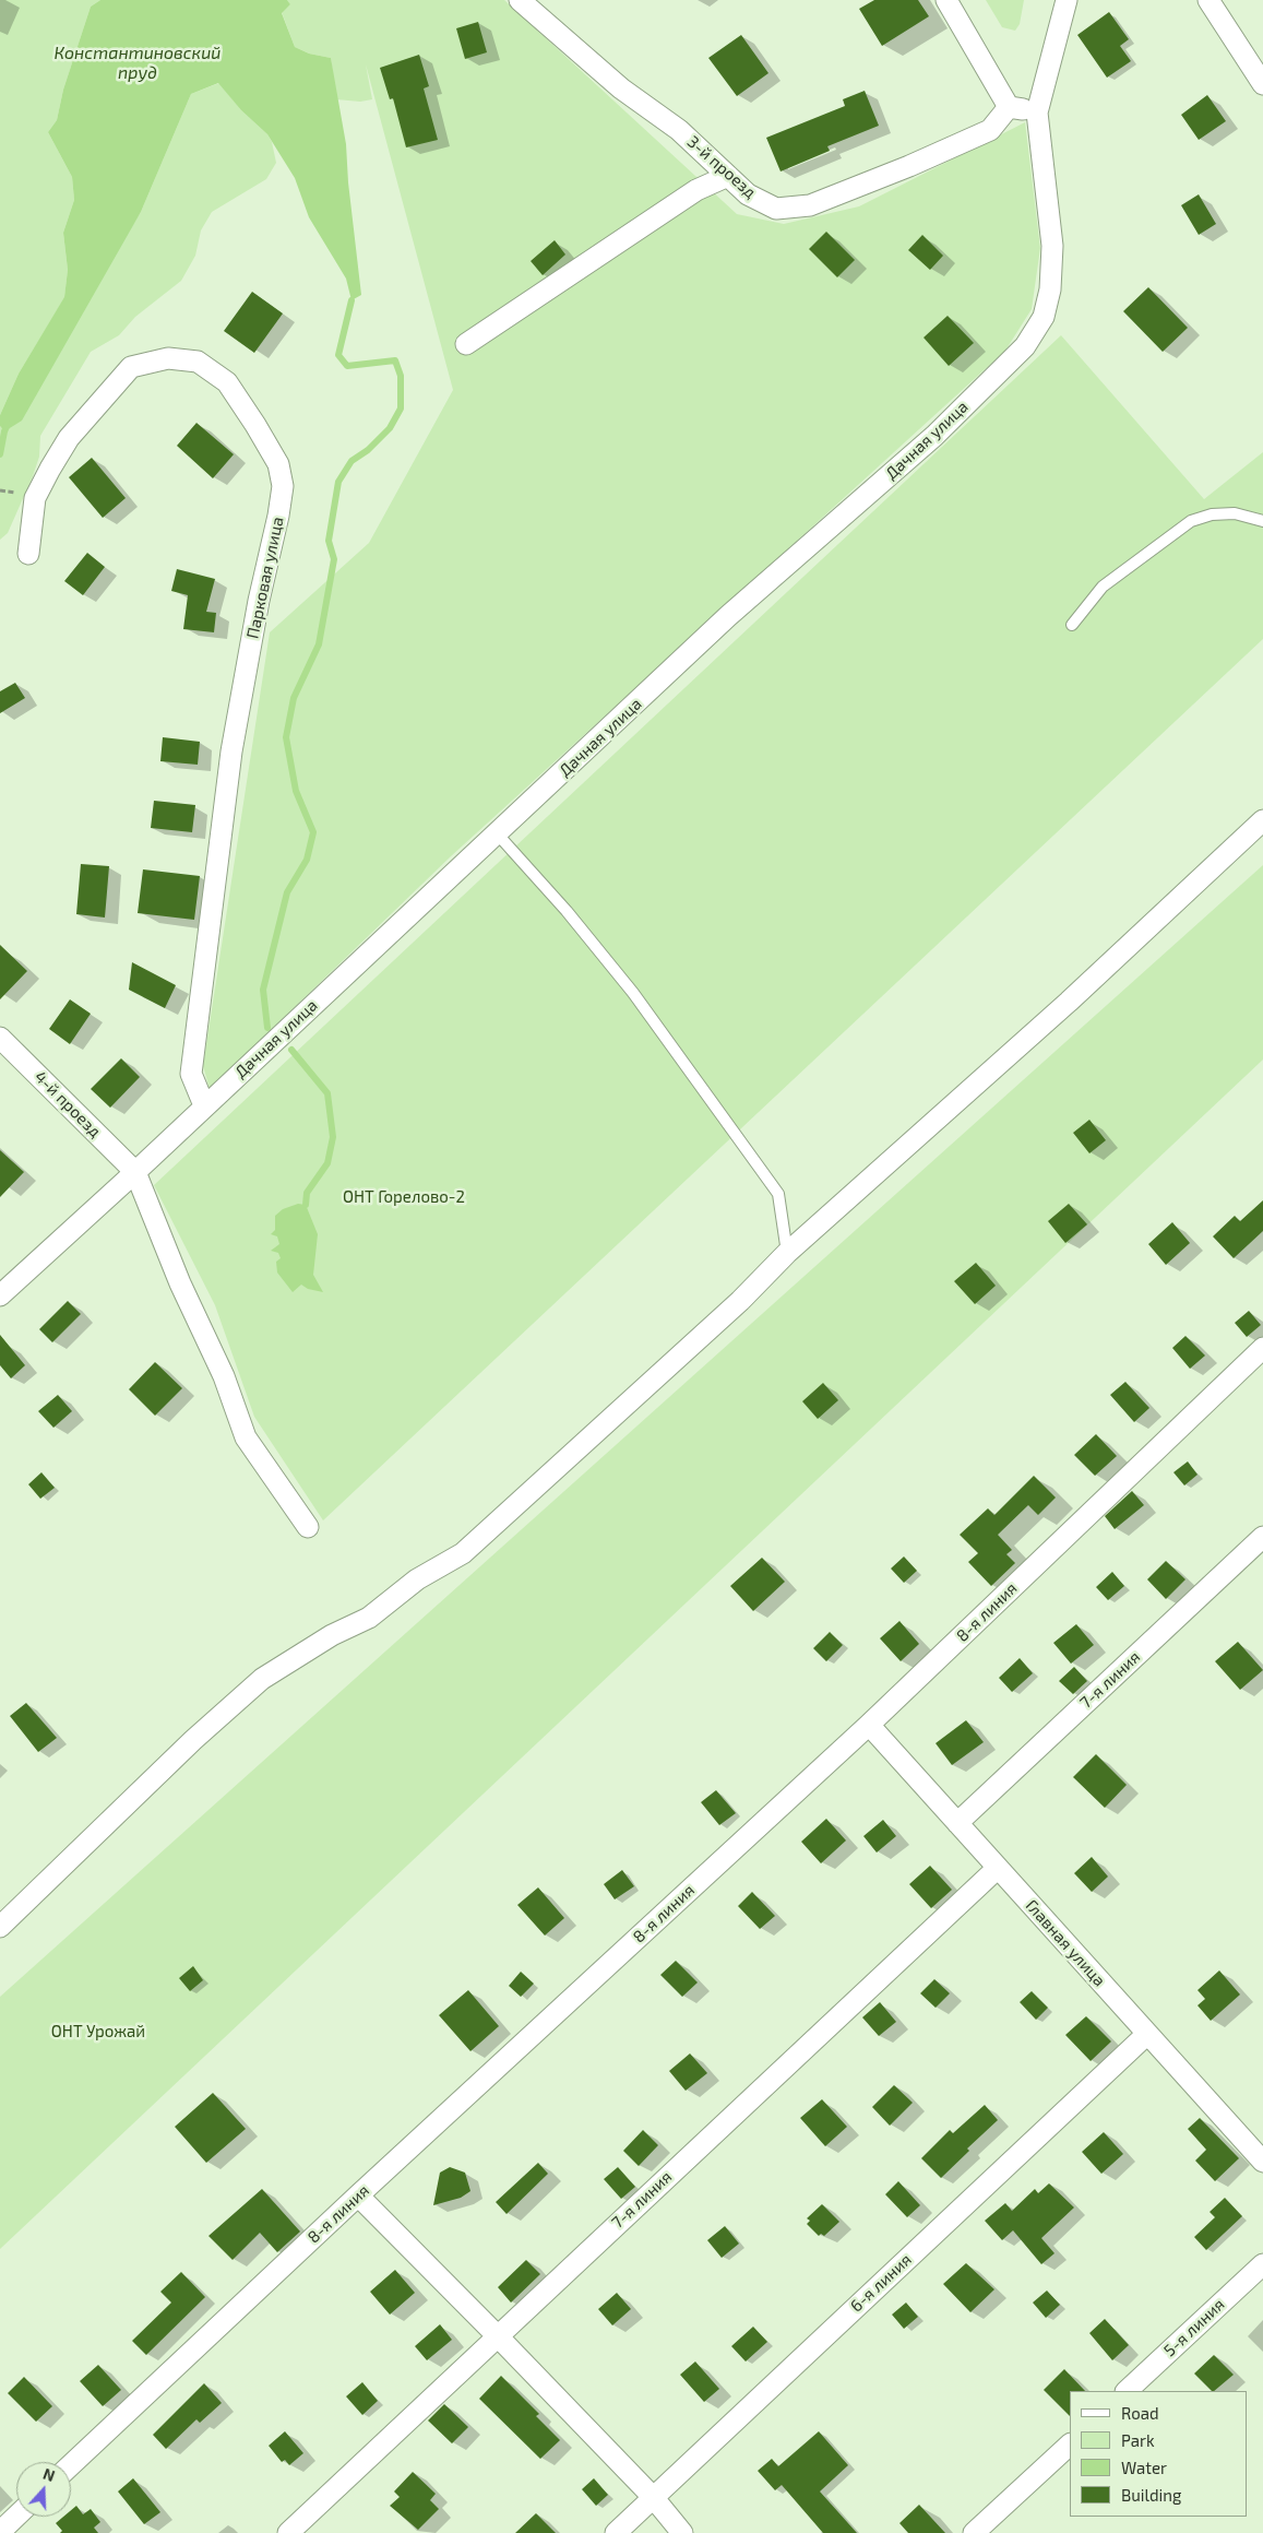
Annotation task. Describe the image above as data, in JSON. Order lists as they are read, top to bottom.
{
  "streets": {
    "street": [
      "3-й проезд",
      "Дачная улица",
      "Парковая улица",
      "4-й проезд",
      "8-я линия",
      "7-я линия",
      "Главная улица",
      "6-я линия",
      "5-я линия"
    ]
  },
  "crossings": [
    ["Дачная улица", "Парковая улица"],
    ["Дачная улица", "4-й проезд"],
    ["8-я линия", "Главная улица"],
    ["7-я линия", "Главная улица"],
    ["Главная улица", "6-я линия"]
  ],
  "water": ["Константиновский пруд"],
  "parks": ["ОНТ Горелово-2", "ОНТ Урожай"],
  "legend": [
    "Road",
    "Park",
    "Water",
    "Building"
  ],
  "north": "top"
}
